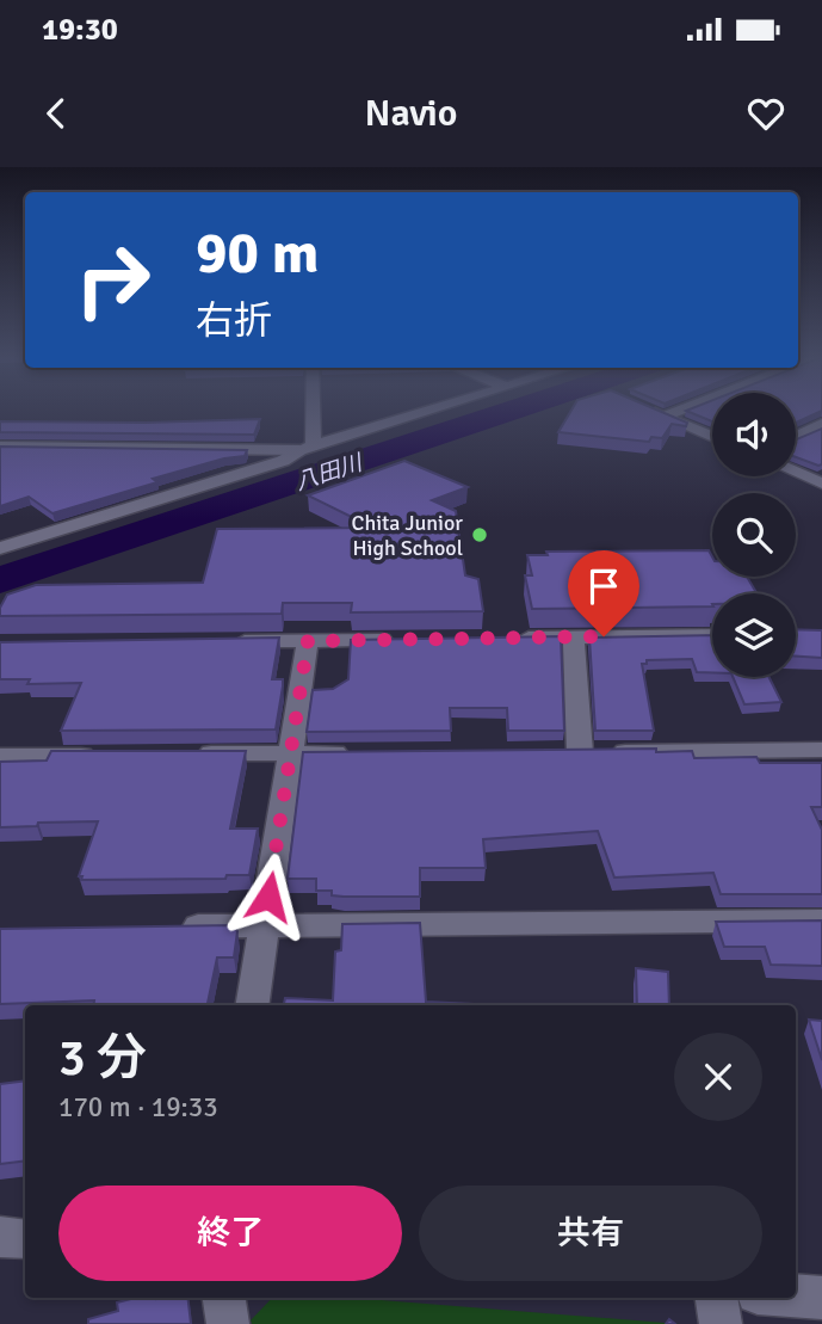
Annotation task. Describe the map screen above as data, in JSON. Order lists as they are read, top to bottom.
{
  "water": ["八田川"],
  "places": ["Chita Junior High School"],
  "page": {
    "status": "19:30",
    "header": "Navio",
    "turn": ["90 m", "右折"],
    "heading": ["3 分", "170 m · 19:33"],
    "buttons": ["終了", "共有"]
  }
}
